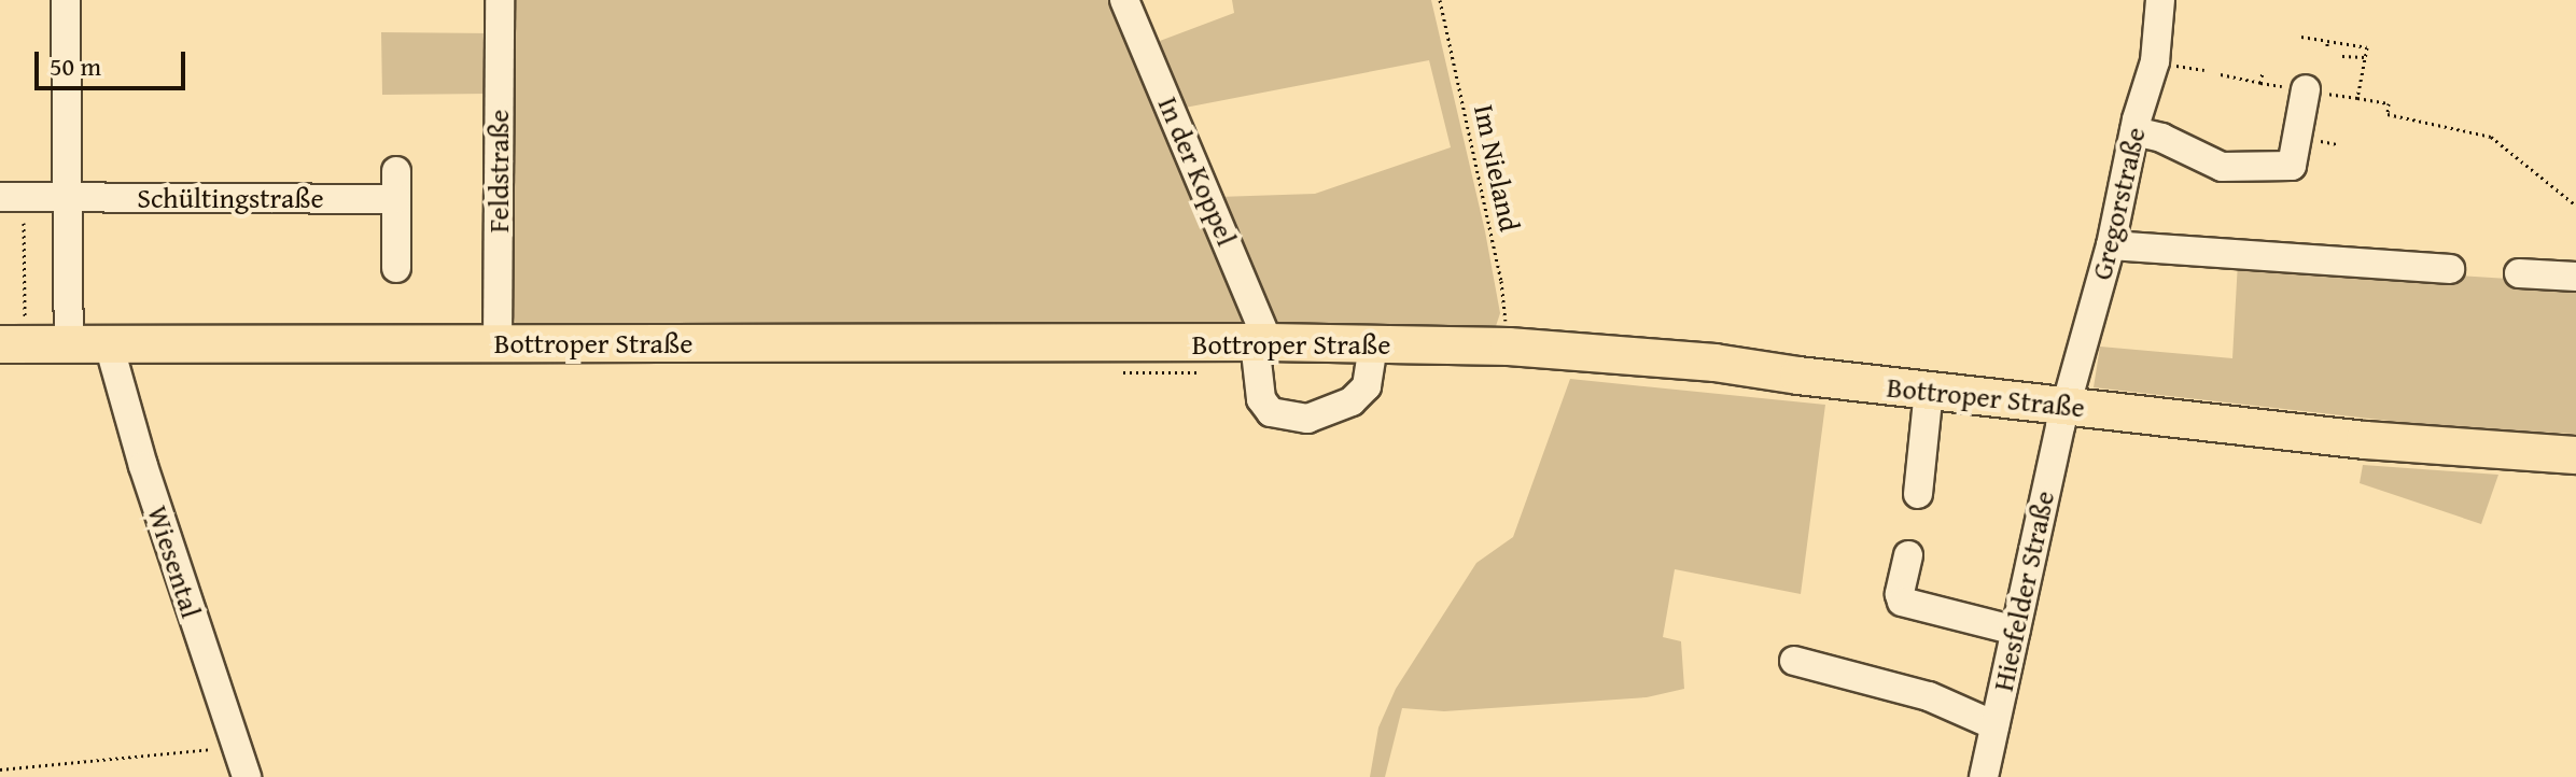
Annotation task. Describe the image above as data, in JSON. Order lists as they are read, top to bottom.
{
  "streets": {
    "main road": ["Bottroper Straße"],
    "street": [
      "Feldstraße",
      "In der Koppel",
      "Schültingstraße",
      "Gregorstraße",
      "Wiesental",
      "Hiesfelder Straße"
    ],
    "path": ["Im Nieland"]
  },
  "crossings": [
    ["Im Nieland", "Bottroper Straße"],
    ["Feldstraße", "Bottroper Straße"],
    ["In der Koppel", "Bottroper Straße"],
    ["Gregorstraße", "Bottroper Straße"],
    ["Gregorstraße", "Hiesfelder Straße"],
    ["Bottroper Straße", "Wiesental"],
    ["Bottroper Straße", "Hiesfelder Straße"]
  ],
  "scale_bar": "50 m"
}
